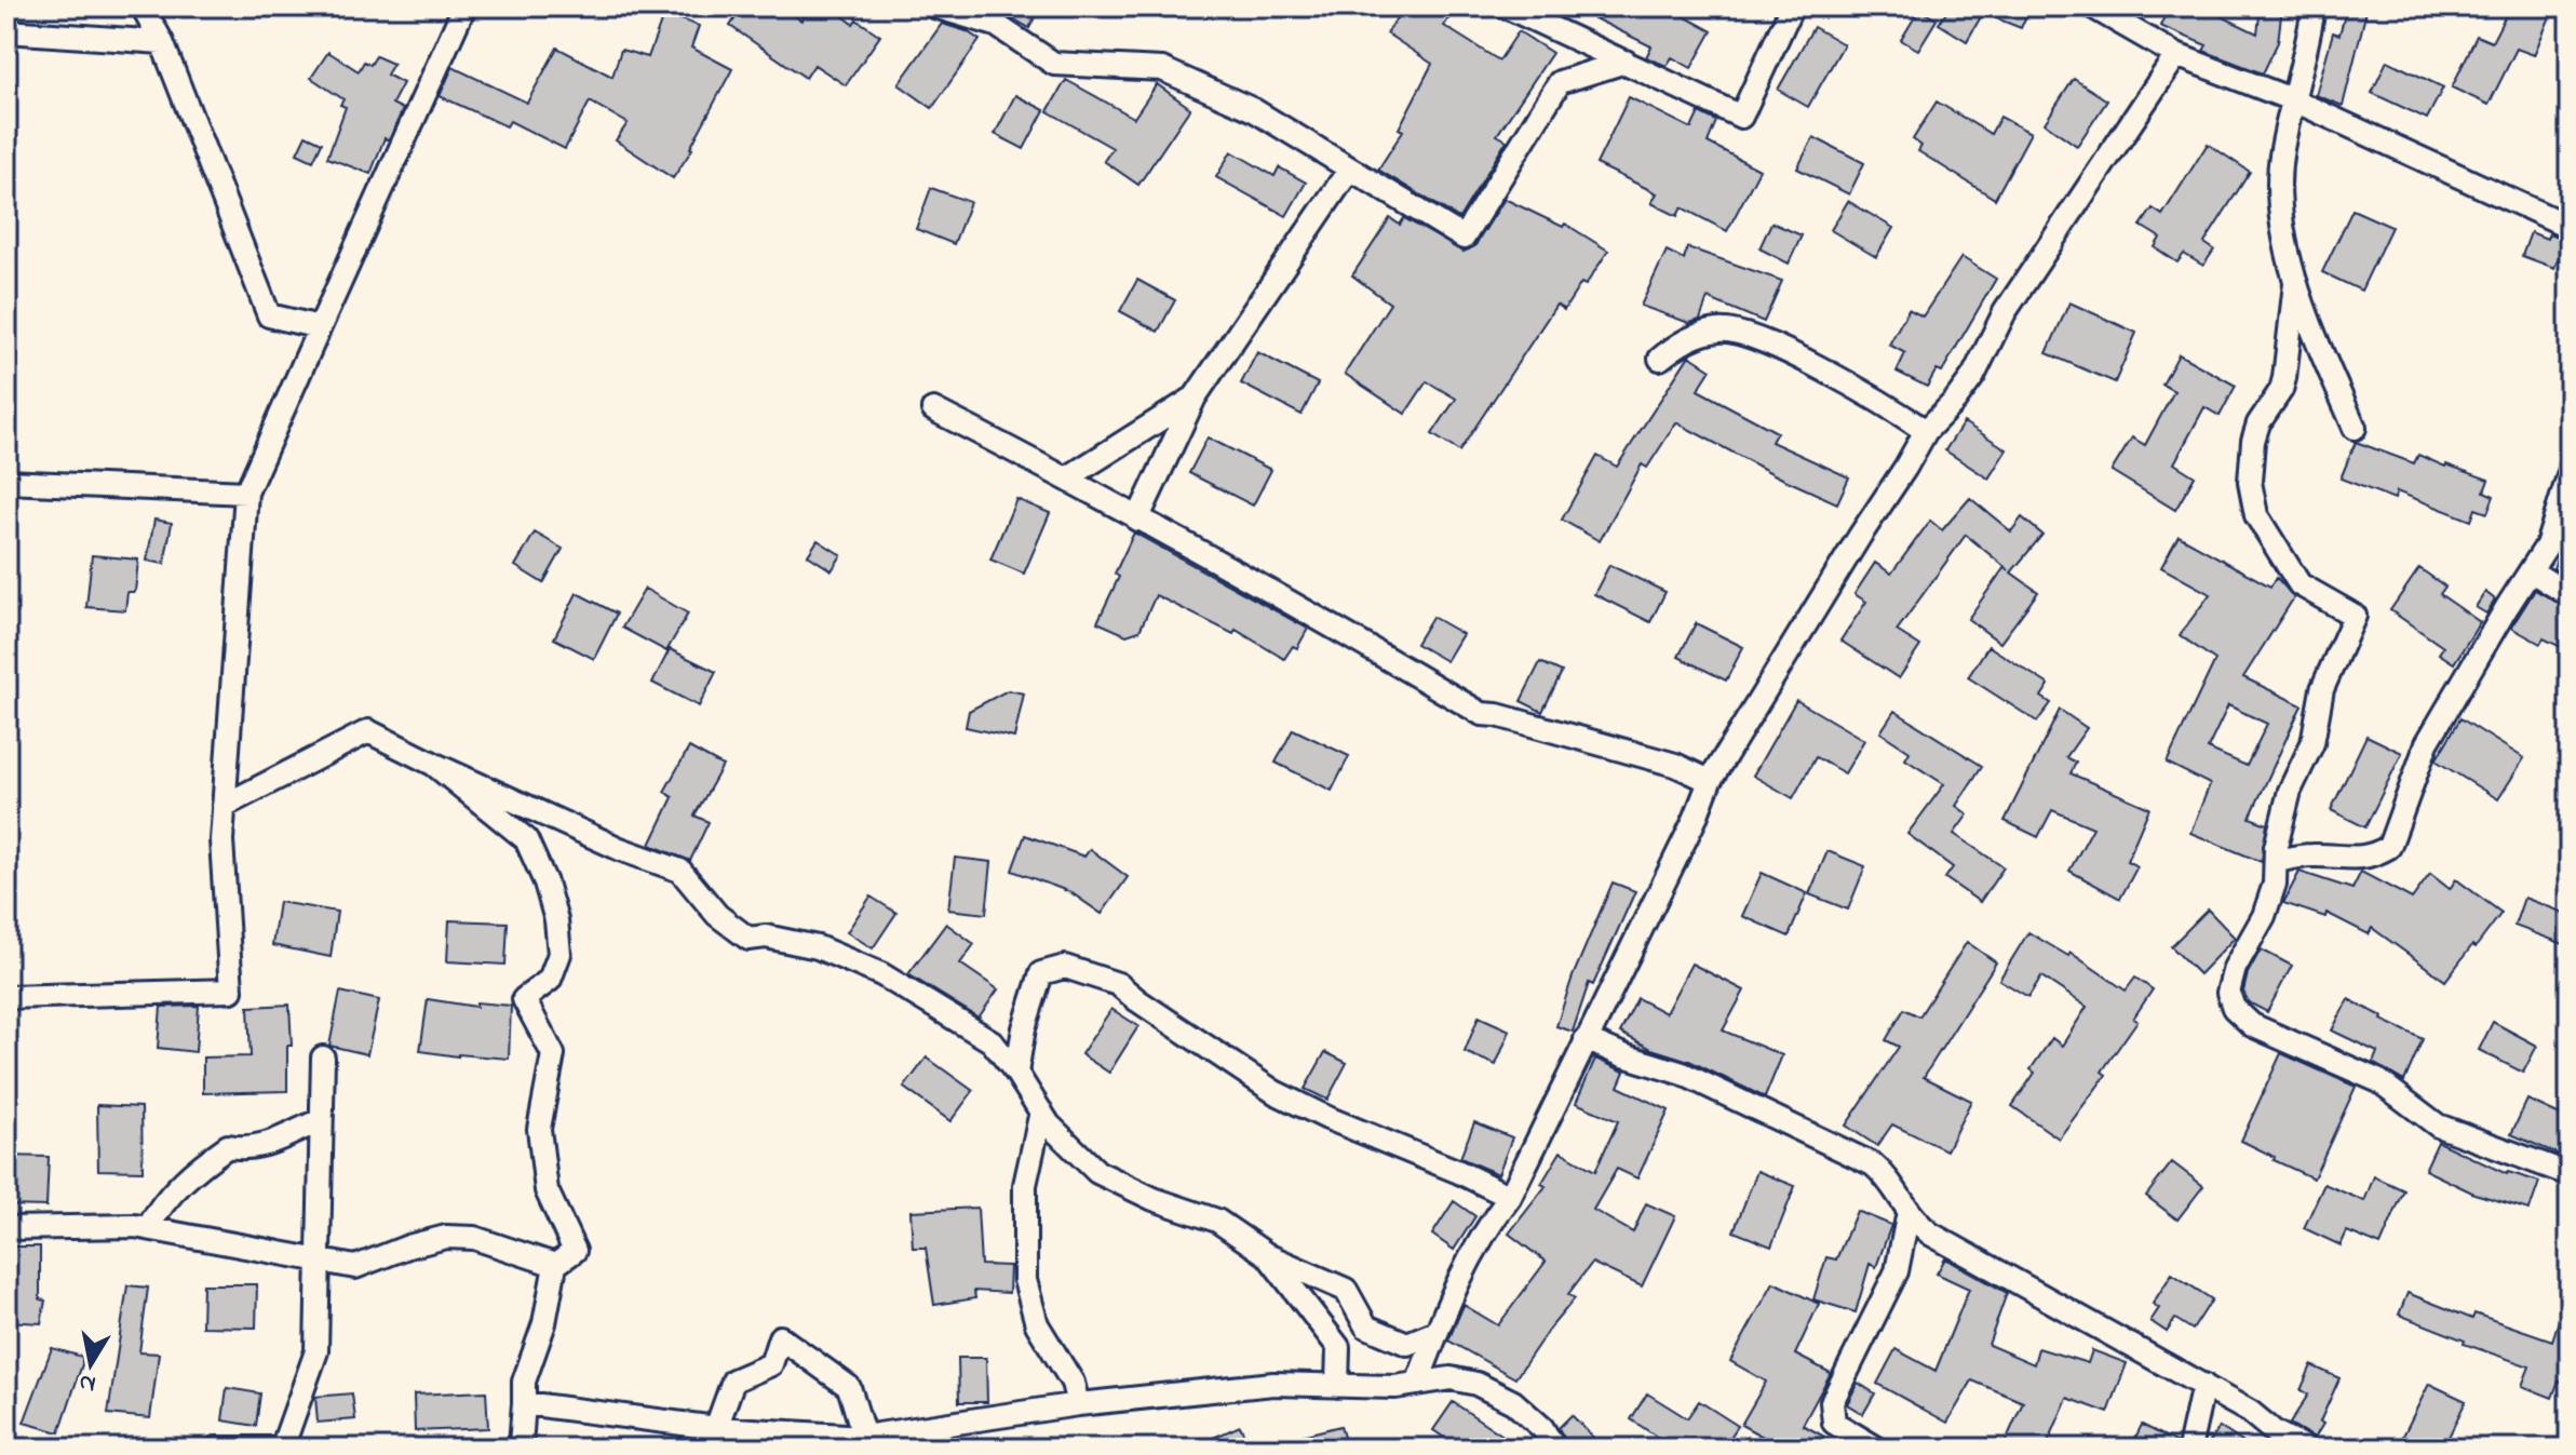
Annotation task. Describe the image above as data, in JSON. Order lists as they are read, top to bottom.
{
  "north": "bottom"
}
